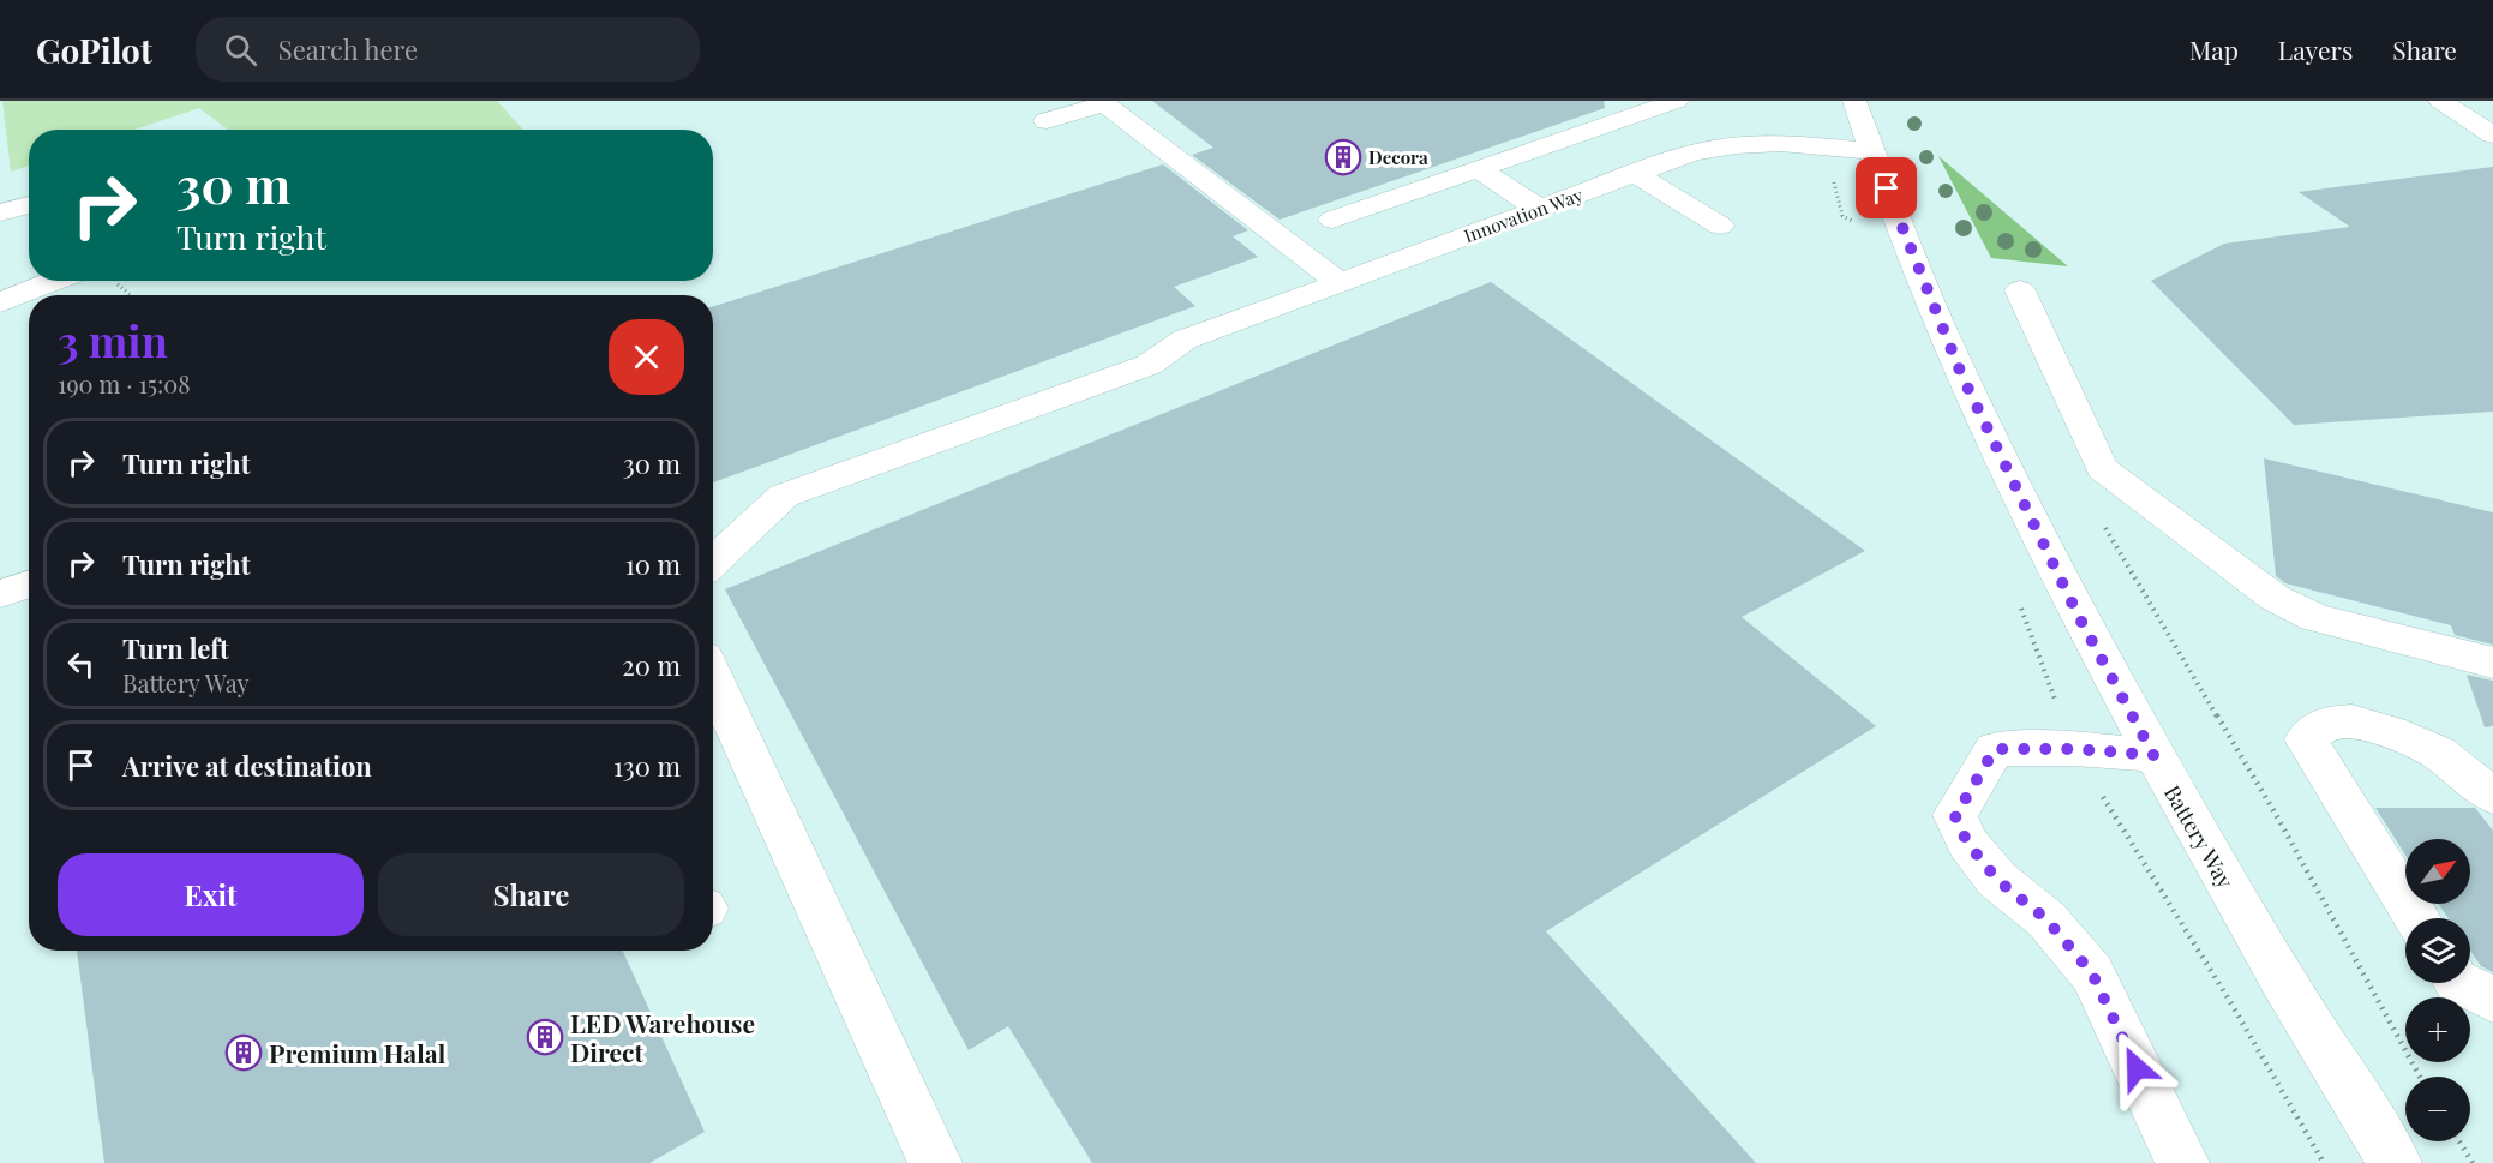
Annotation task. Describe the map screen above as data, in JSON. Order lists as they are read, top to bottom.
{
  "streets": {
    "street": ["Innovation Way", "Battery Way"]
  },
  "crossings": [
    ["Innovation Way", "Battery Way"]
  ],
  "places": {
    "building": ["Decora", "LED Warehouse Direct", "Premium Halal"]
  },
  "north": "top right",
  "page": {
    "header": "GoPilot",
    "search": "Search here",
    "nav": ["Map", "Layers", "Share"],
    "turn": ["30 m", "Turn right"],
    "heading": ["3 min", "190 m · 15:08"],
    "list": [
      {
        "name": "Turn right",
        "value": "30 m"
      },
      {
        "name": "Turn right",
        "value": "10 m"
      },
      {
        "name": "Turn left",
        "note": "Battery Way",
        "value": "20 m"
      },
      {
        "name": "Arrive at destination",
        "value": "130 m"
      }
    ],
    "map_buttons": ["+", "−"],
    "buttons": ["Exit", "Share"]
  }
}
